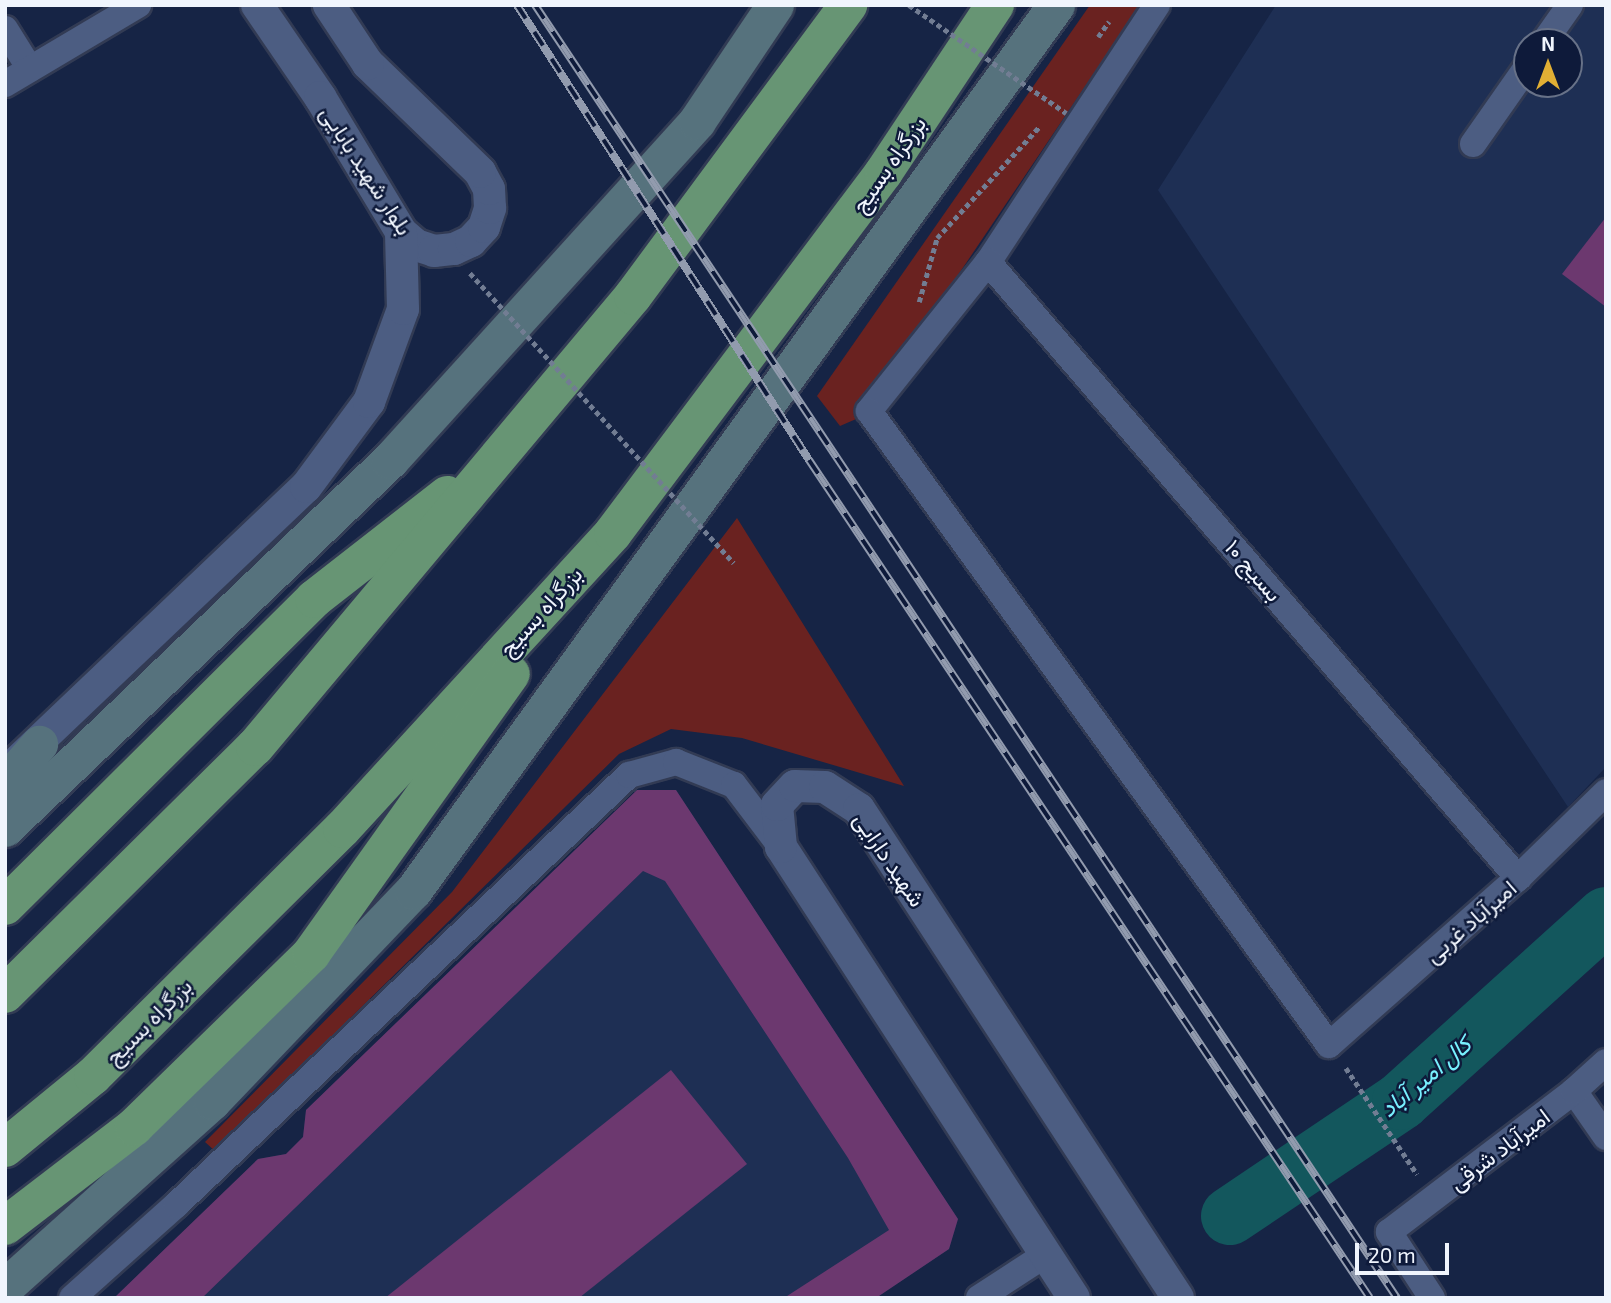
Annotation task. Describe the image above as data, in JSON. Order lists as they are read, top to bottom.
{
  "streets": {
    "highway": ["بزرگراه بسیج"],
    "street": [
      "بلوار شهید بابایی",
      "بسیج ۱۰",
      "شهید دارایی",
      "امیرآباد غربی",
      "امیرآباد شرقی"
    ]
  },
  "crossings": [
    ["بسیج ۱۰", "امیرآباد غربی"]
  ],
  "water": ["کال امیر آباد"],
  "scale_bar": "20 m",
  "north": "top"
}
